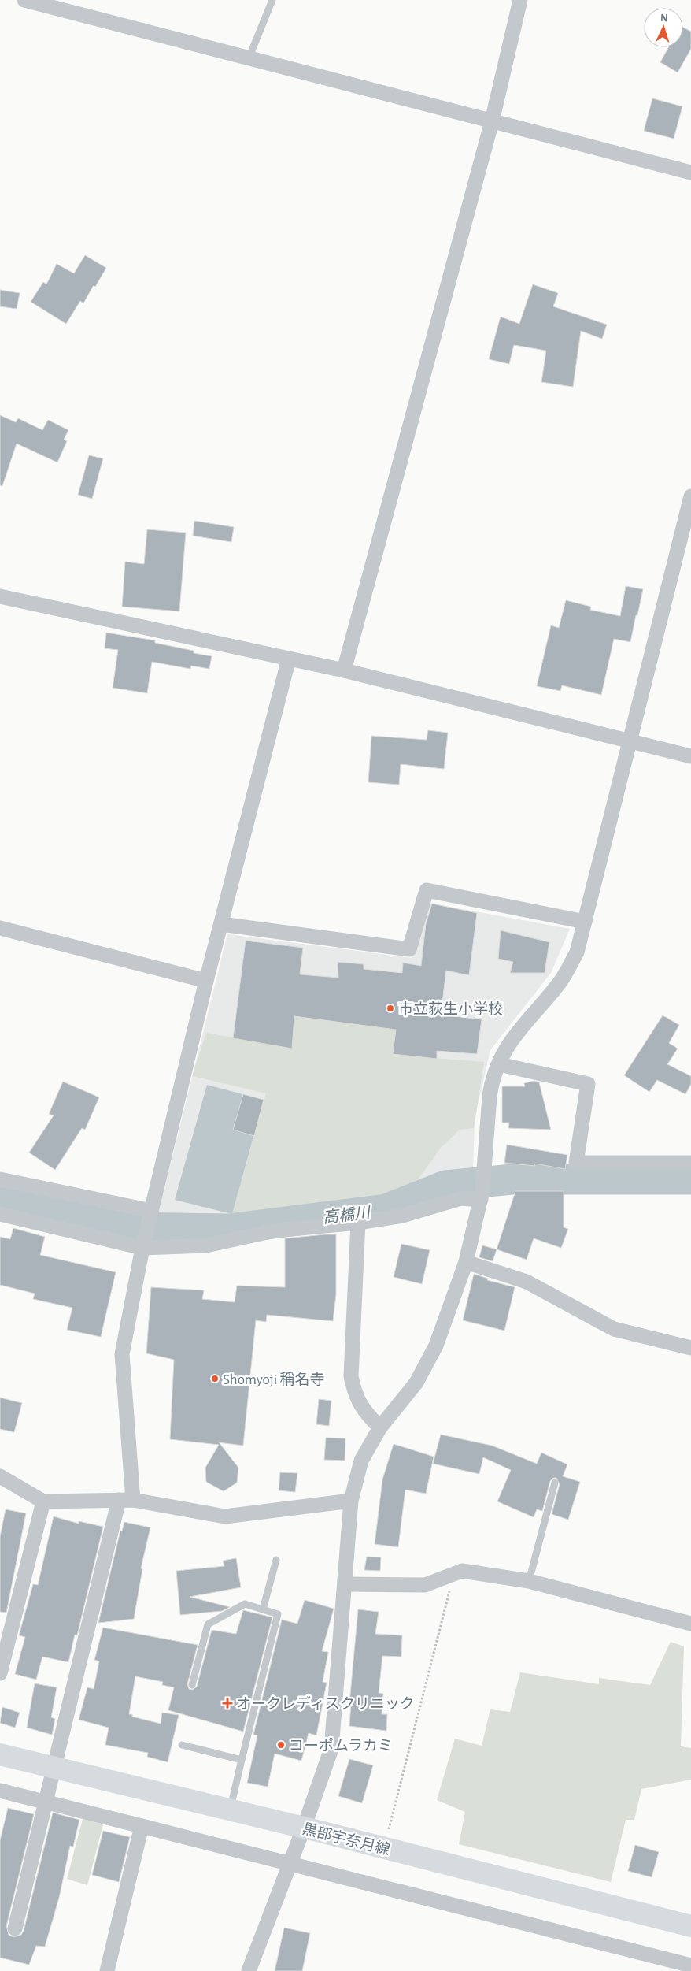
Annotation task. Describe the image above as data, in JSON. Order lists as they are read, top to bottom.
{
  "streets": {
    "main road": ["黒部宇奈月線"]
  },
  "water": ["高橋川"],
  "places": {
    "other": ["市立荻生小学校", "Shomyoji 稱名寺", "コーポムラカミ"],
    "health": ["オークレディスクリニック"]
  },
  "north": "top"
}
